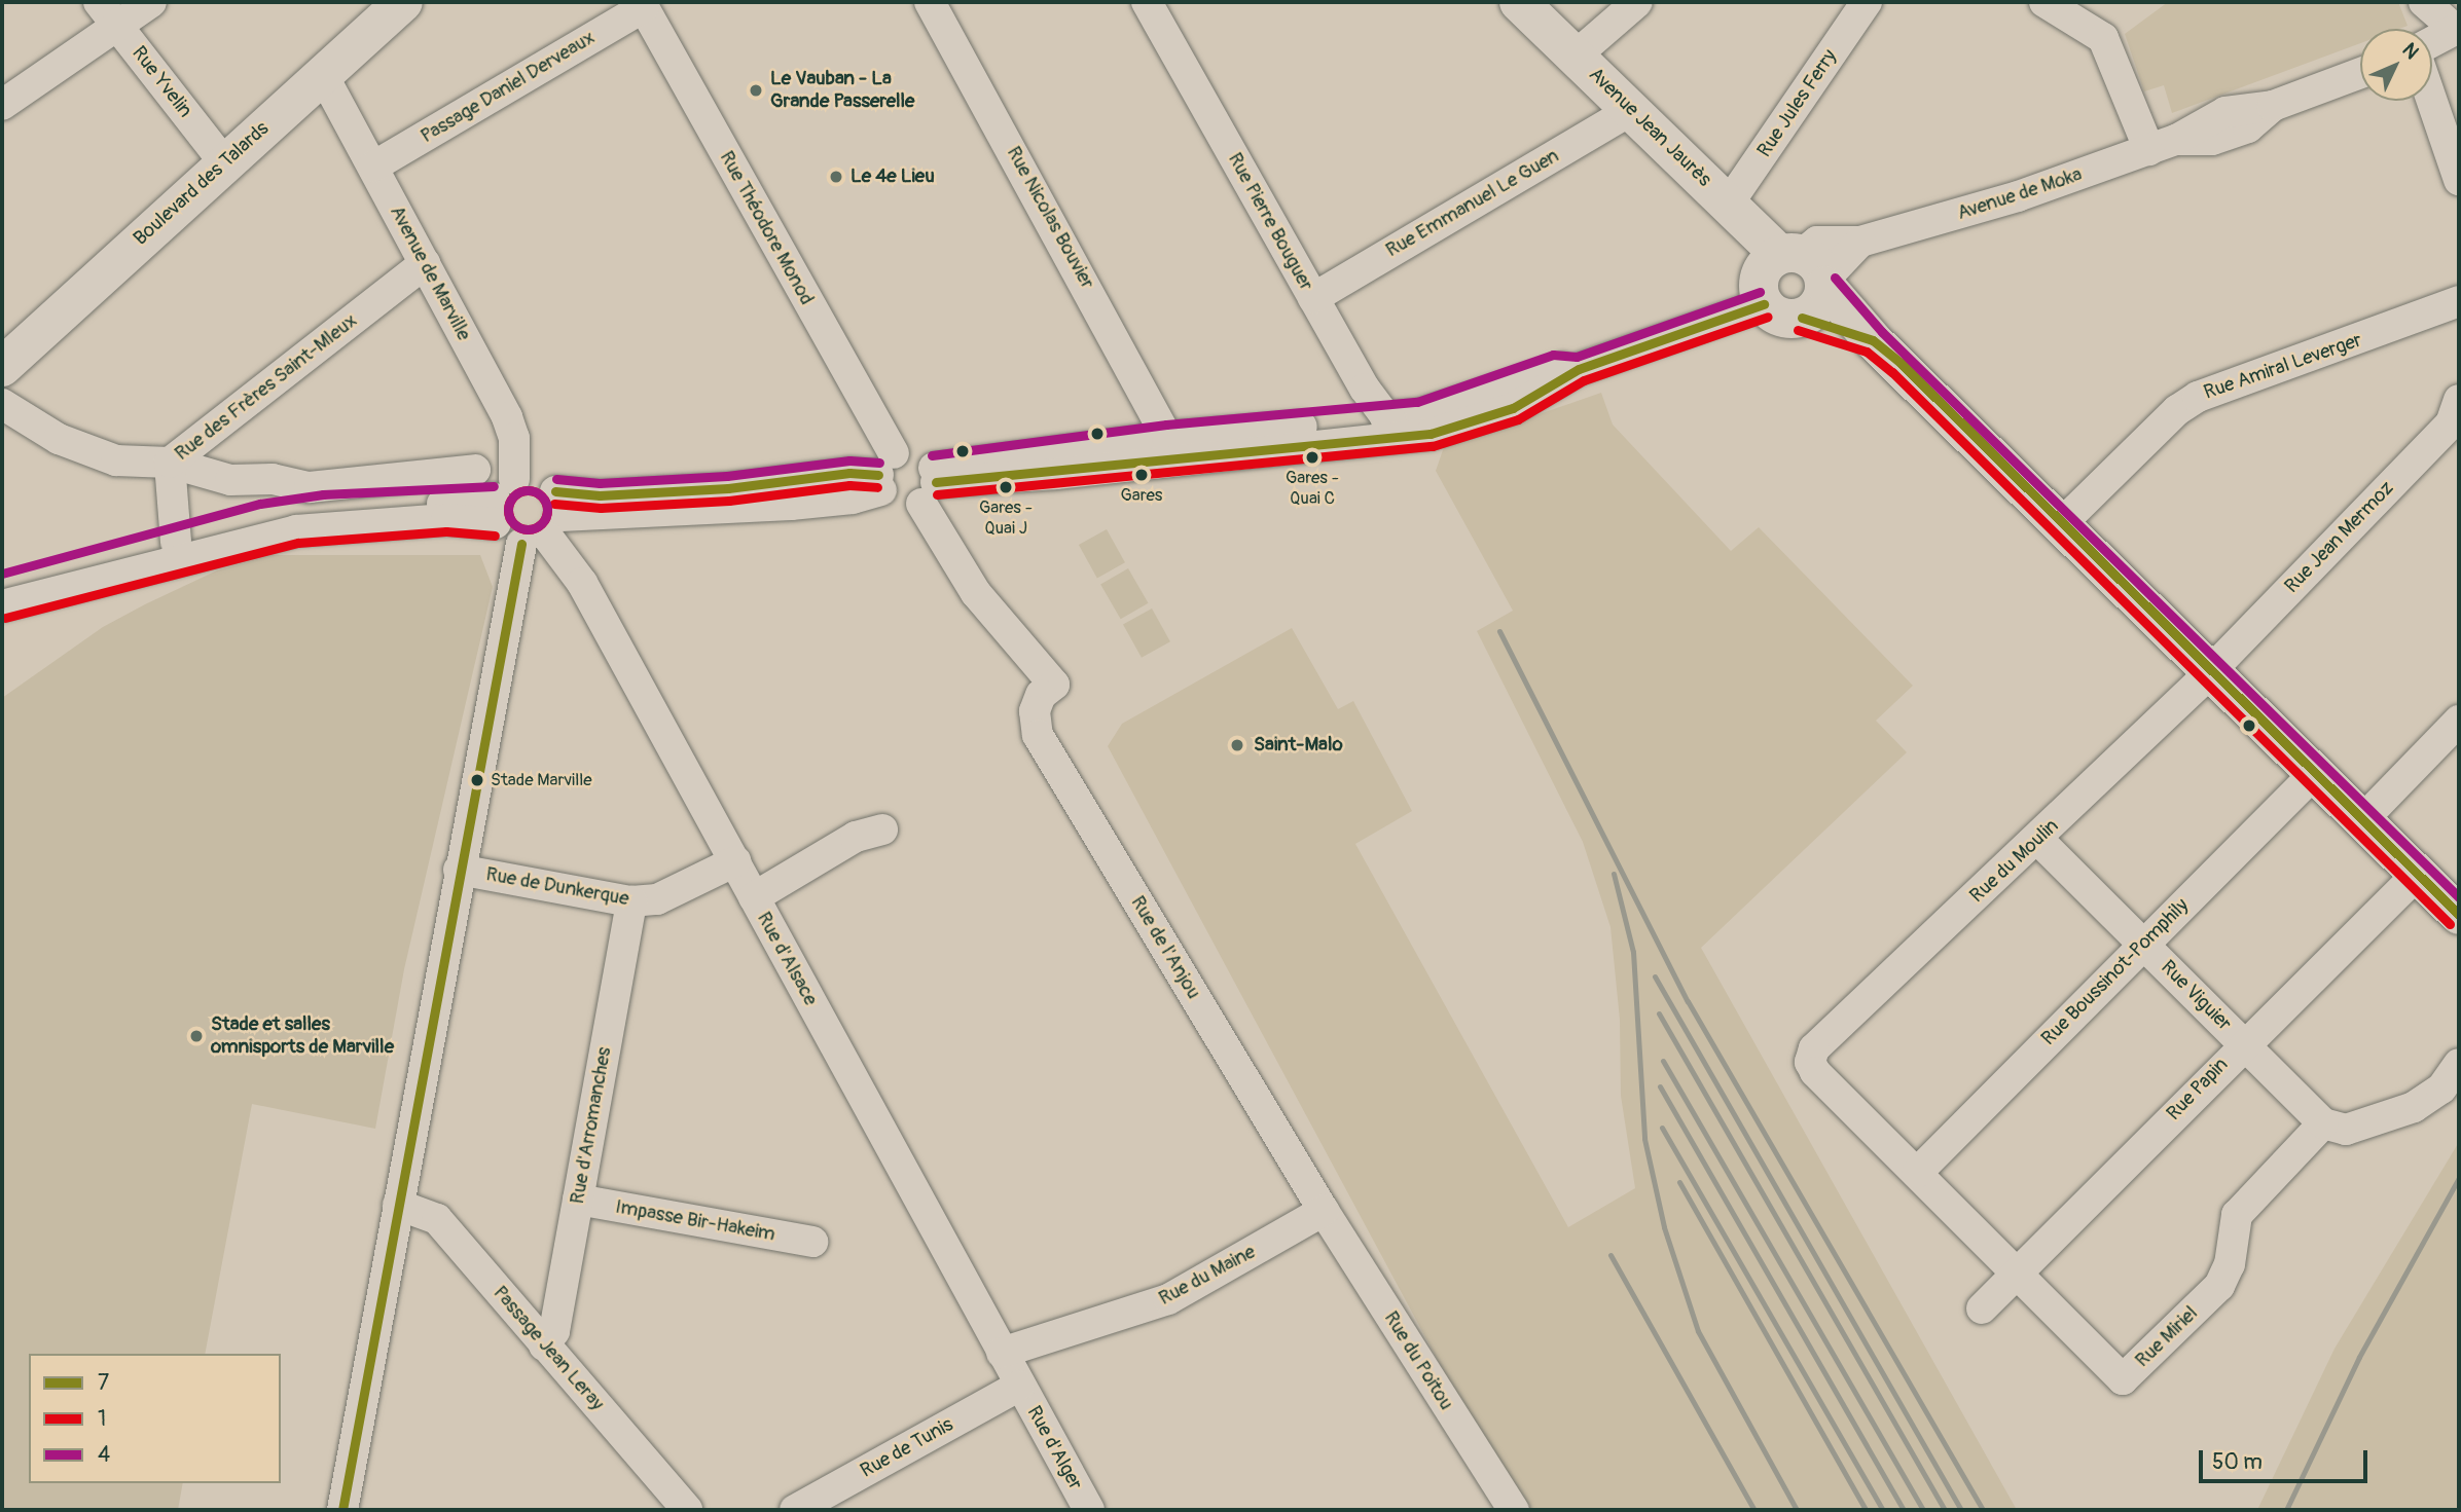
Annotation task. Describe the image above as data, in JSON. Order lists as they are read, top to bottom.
{
  "streets": {
    "main road": ["Avenue Jean Jaurès", "Boulevard des Talards"],
    "street": [
      "Rue Yvelin",
      "Passage Daniel Derveaux",
      "Rue Jules Ferry",
      "Avenue de Moka",
      "Rue Emmanuel Le Guen",
      "Rue Nicolas Bouvier",
      "Rue Pierre Bouguer",
      "Rue Théodore Monod",
      "Avenue de Marville",
      "Rue Amiral Leverger",
      "Rue des Frères Saint-Mleux",
      "Rue Jean Mermoz",
      "Rue du Moulin",
      "Rue de Dunkerque",
      "Rue de l'Anjou",
      "Rue d'Alsace",
      "Rue Boussinot-Pomphily",
      "Rue Viguier",
      "Rue Papin",
      "Rue d'Arromanches",
      "Impasse Bir-Hakeim",
      "Rue du Maine",
      "Rue Miriel",
      "Passage Jean Leray",
      "Rue du Poitou",
      "Rue de Tunis",
      "Rue d'Alger"
    ]
  },
  "crossings": [
    ["Rue Yvelin", "Boulevard des Talards"],
    ["Passage Daniel Derveaux", "Rue Théodore Monod"],
    ["Passage Daniel Derveaux", "Avenue de Marville"],
    ["Rue Jules Ferry", "Avenue Jean Jaurès"],
    ["Avenue Jean Jaurès", "Avenue de Moka"],
    ["Avenue Jean Jaurès", "Rue Emmanuel Le Guen"],
    ["Avenue Jean Jaurès", "Rue Amiral Leverger"],
    ["Avenue Jean Jaurès", "Rue Jean Mermoz"],
    ["Avenue Jean Jaurès", "Rue du Moulin"],
    ["Avenue Jean Jaurès", "Rue Boussinot-Pomphily"],
    ["Avenue Jean Jaurès", "Rue Papin"],
    ["Boulevard des Talards", "Avenue de Marville"],
    ["Rue Emmanuel Le Guen", "Rue Pierre Bouguer"],
    ["Avenue de Marville", "Rue des Frères Saint-Mleux"],
    ["Avenue de Marville", "Rue d'Alsace"],
    ["Rue Jean Mermoz", "Rue du Moulin"],
    ["Rue du Moulin", "Rue Viguier"],
    ["Rue du Moulin", "Rue Miriel"],
    ["Rue de Dunkerque", "Rue d'Alsace"],
    ["Rue de Dunkerque", "Rue d'Arromanches"],
    ["Rue de l'Anjou", "Rue du Maine"],
    ["Rue de l'Anjou", "Rue du Poitou"],
    ["Rue d'Alsace", "Rue du Maine"],
    ["Rue d'Alsace", "Rue de Tunis"],
    ["Rue d'Alsace", "Rue d'Alger"],
    ["Rue Boussinot-Pomphily", "Rue Viguier"],
    ["Rue Boussinot-Pomphily", "Rue Miriel"],
    ["Rue Viguier", "Rue Papin"],
    ["Rue Viguier", "Rue Miriel"],
    ["Rue Papin", "Rue Miriel"],
    ["Rue d'Arromanches", "Impasse Bir-Hakeim"],
    ["Rue d'Arromanches", "Passage Jean Leray"],
    ["Rue du Maine", "Rue du Poitou"],
    ["Rue de Tunis", "Rue d'Alger"]
  ],
  "places": [
    "Le Vauban - La Grande Passerelle",
    "Le 4e Lieu",
    "Gares - Quai C",
    "Gares",
    "Gares - Quai J",
    "Saint-Malo",
    "Stade Marville",
    "Stade et salles omnisports de Marville"
  ],
  "lines": ["transit line 4", "transit line 7", "transit line 1"],
  "legend": ["7", "1", "4"],
  "scale_bar": "50 m",
  "north": "top right"
}
